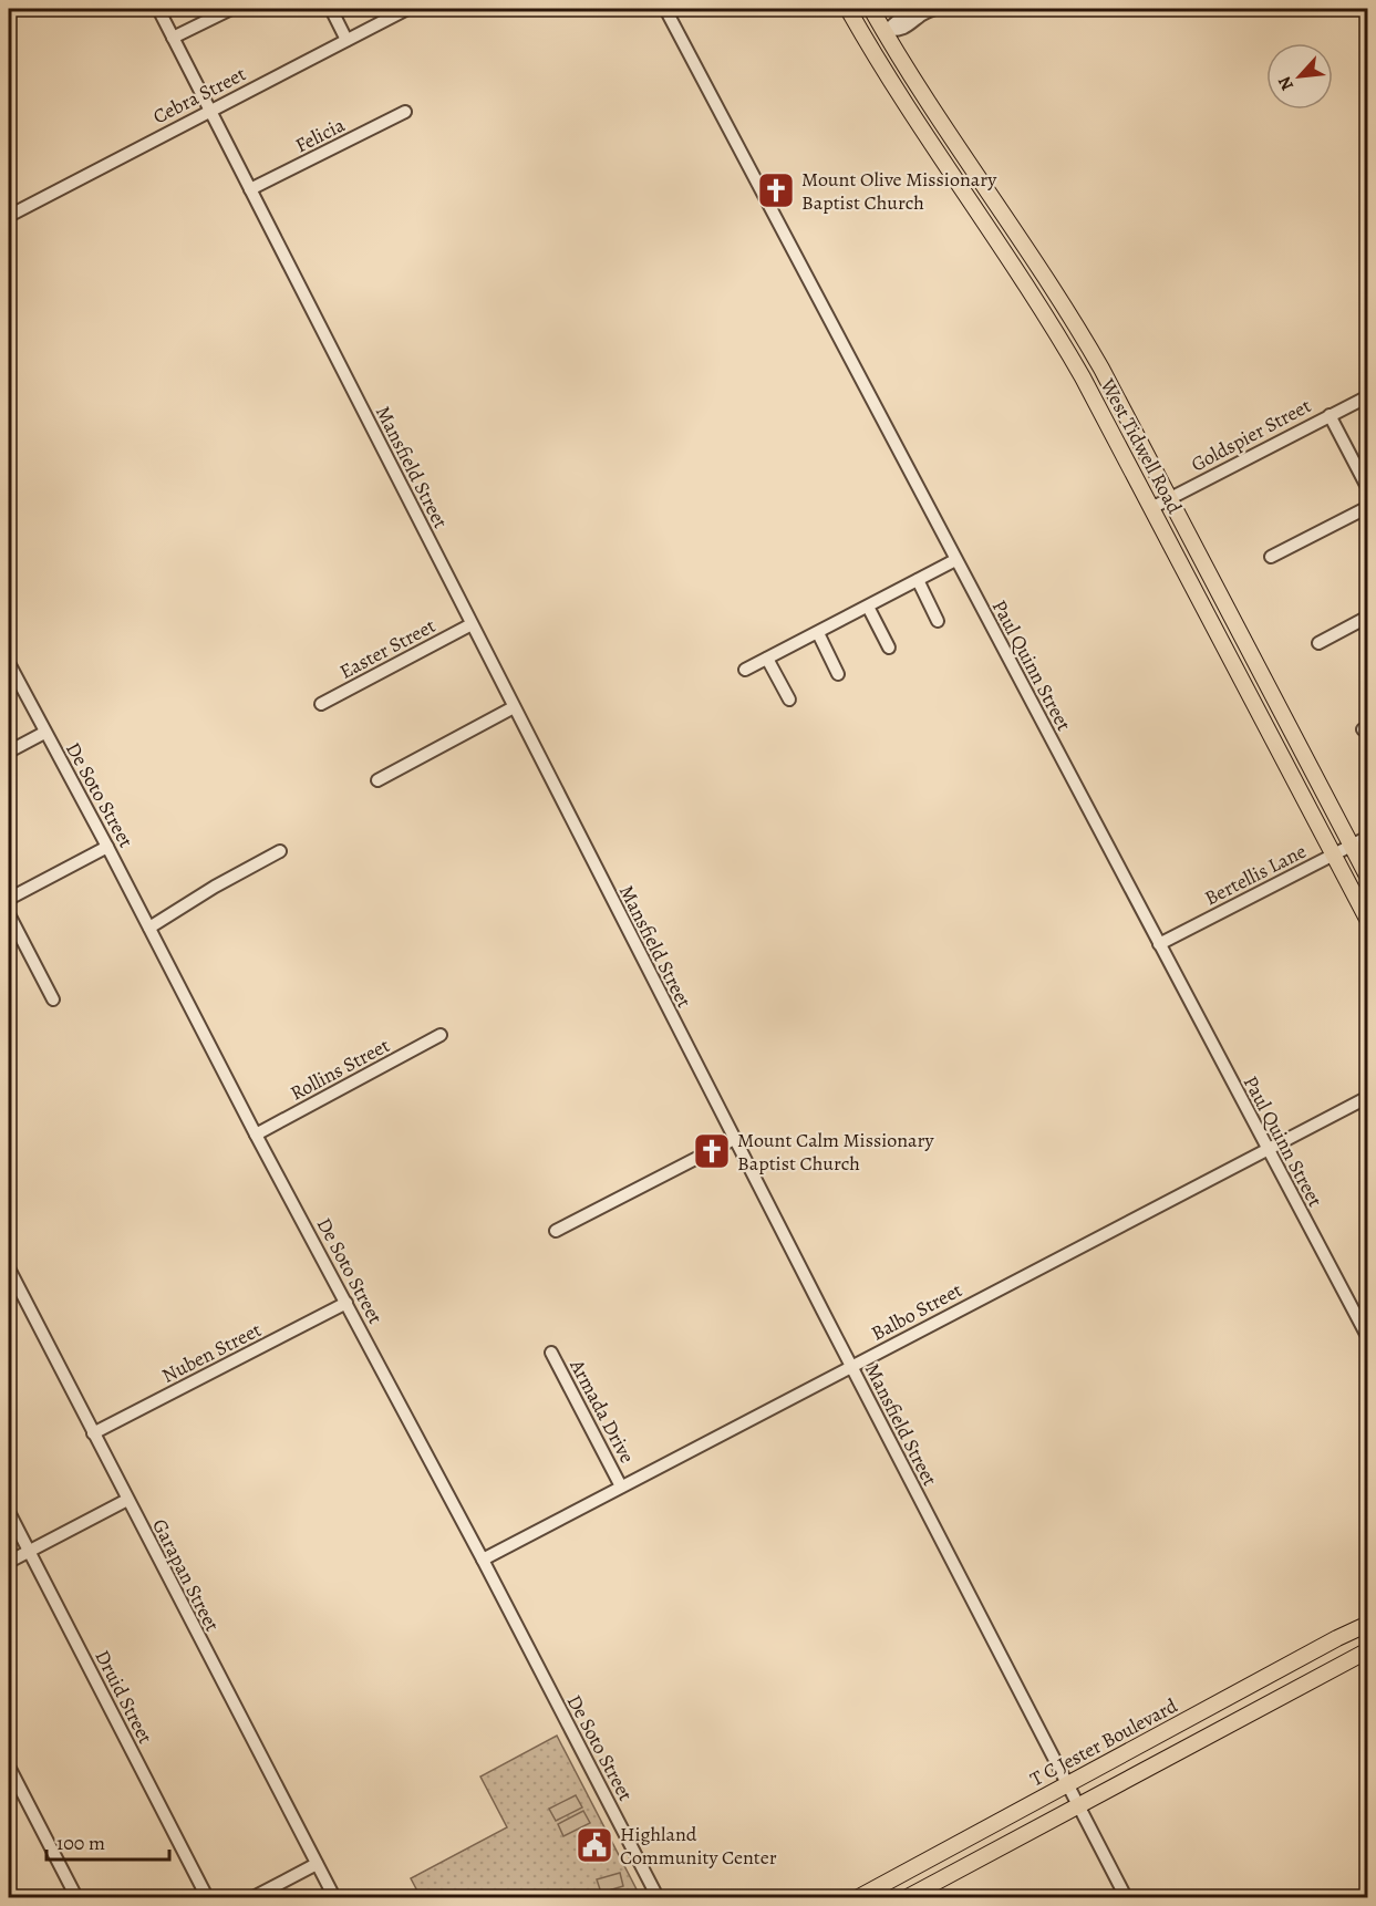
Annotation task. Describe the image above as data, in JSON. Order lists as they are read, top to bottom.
{
  "streets": {
    "main road": ["West Tidwell Road", "T C Jester Boulevard"],
    "street": [
      "Cebra Street",
      "Felicia",
      "Goldspier Street",
      "Mansfield Street",
      "Easter Street",
      "Paul Quinn Street",
      "De Soto Street",
      "Bertellis Lane",
      "Rollins Street",
      "Balbo Street",
      "Nuben Street",
      "Armada Drive",
      "Garapan Street",
      "Druid Street"
    ]
  },
  "crossings": [
    ["Cebra Street", "Mansfield Street"],
    ["Felicia", "Mansfield Street"],
    ["Goldspier Street", "West Tidwell Road"],
    ["West Tidwell Road", "Bertellis Lane"],
    ["Mansfield Street", "Easter Street"],
    ["Mansfield Street", "Balbo Street"],
    ["Mansfield Street", "T C Jester Boulevard"],
    ["Paul Quinn Street", "Bertellis Lane"],
    ["Paul Quinn Street", "Balbo Street"],
    ["De Soto Street", "Rollins Street"],
    ["De Soto Street", "Balbo Street"],
    ["De Soto Street", "Nuben Street"],
    ["Balbo Street", "Armada Drive"],
    ["Nuben Street", "Garapan Street"]
  ],
  "places": {
    "church": ["Mount Olive Missionary Baptist Church", "Mount Calm Missionary Baptist Church"],
    "public building": ["Highland Community Center"]
  },
  "scale_bar": "100 m",
  "north": "bottom left"
}
